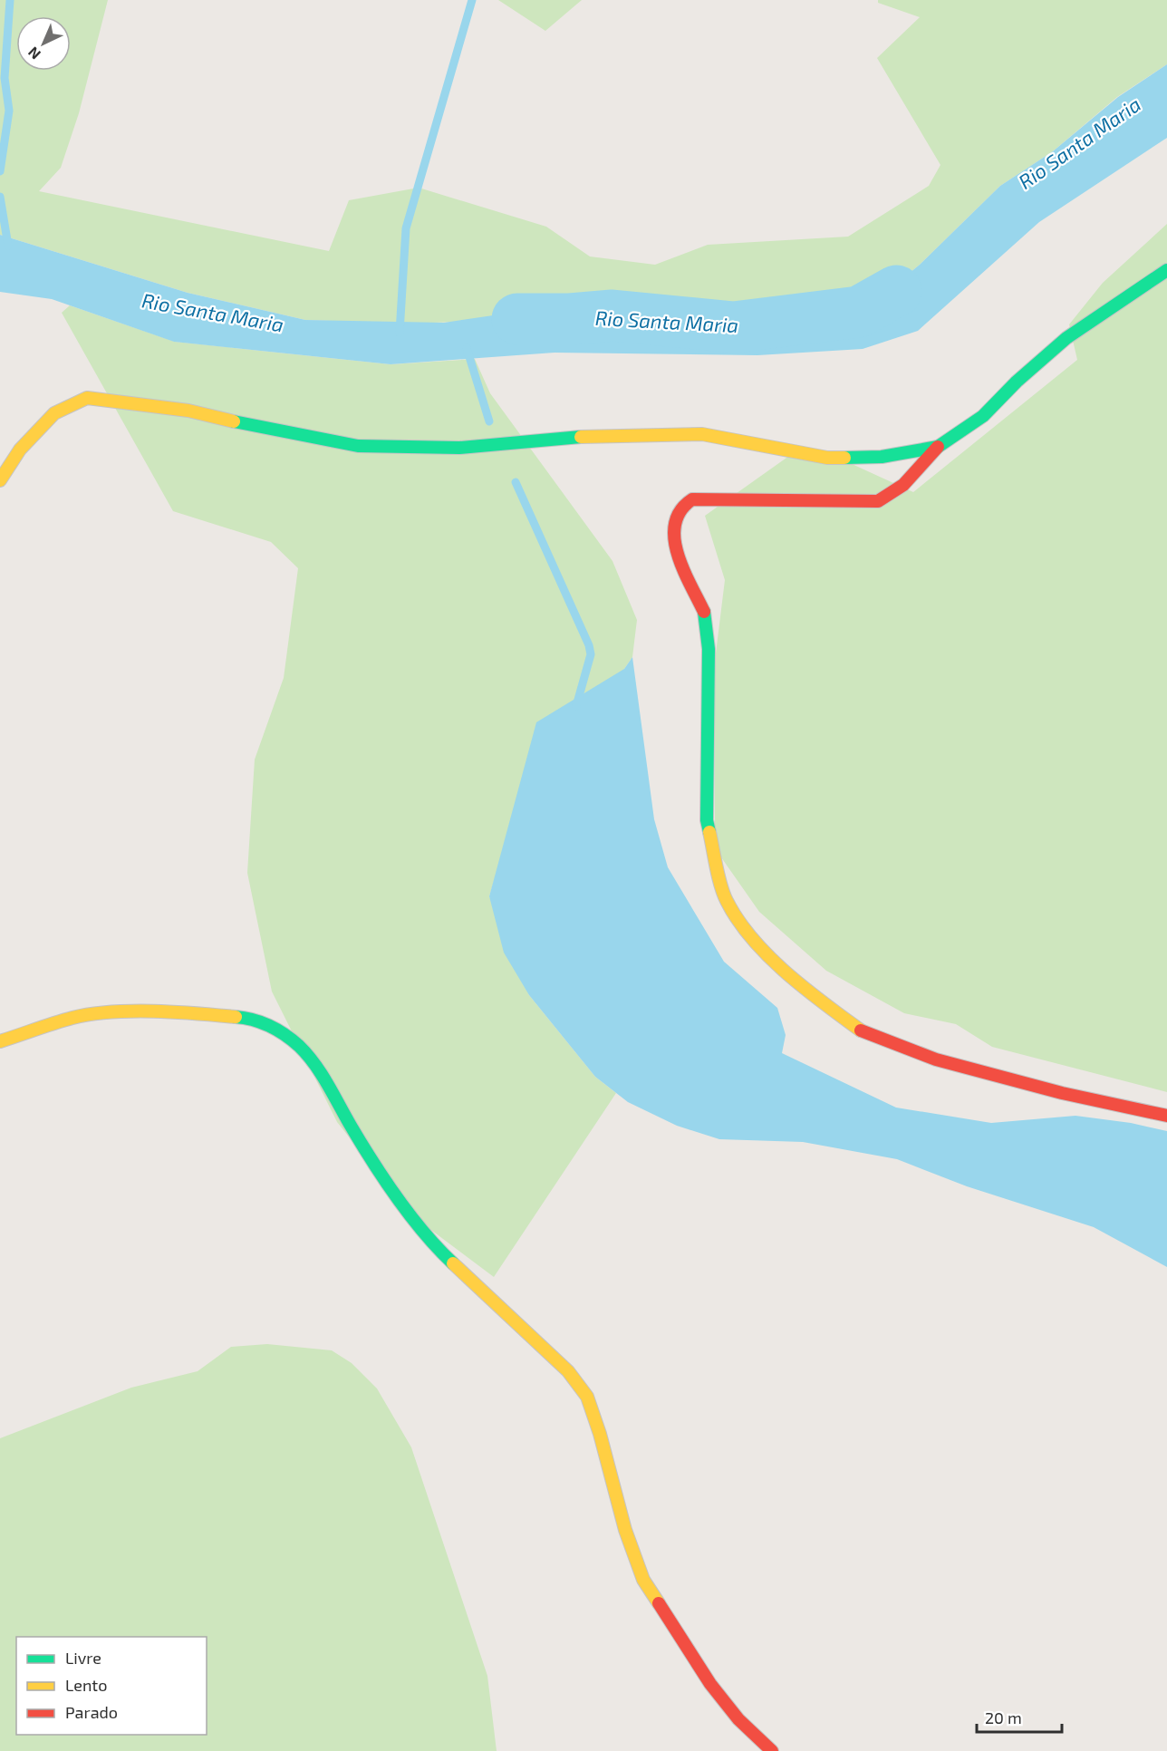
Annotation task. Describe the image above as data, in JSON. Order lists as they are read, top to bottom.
{
  "water": ["Rio Santa Maria"],
  "legend": ["Livre", "Lento", "Parado"],
  "scale_bar": "20 m",
  "north": "bottom left"
}
